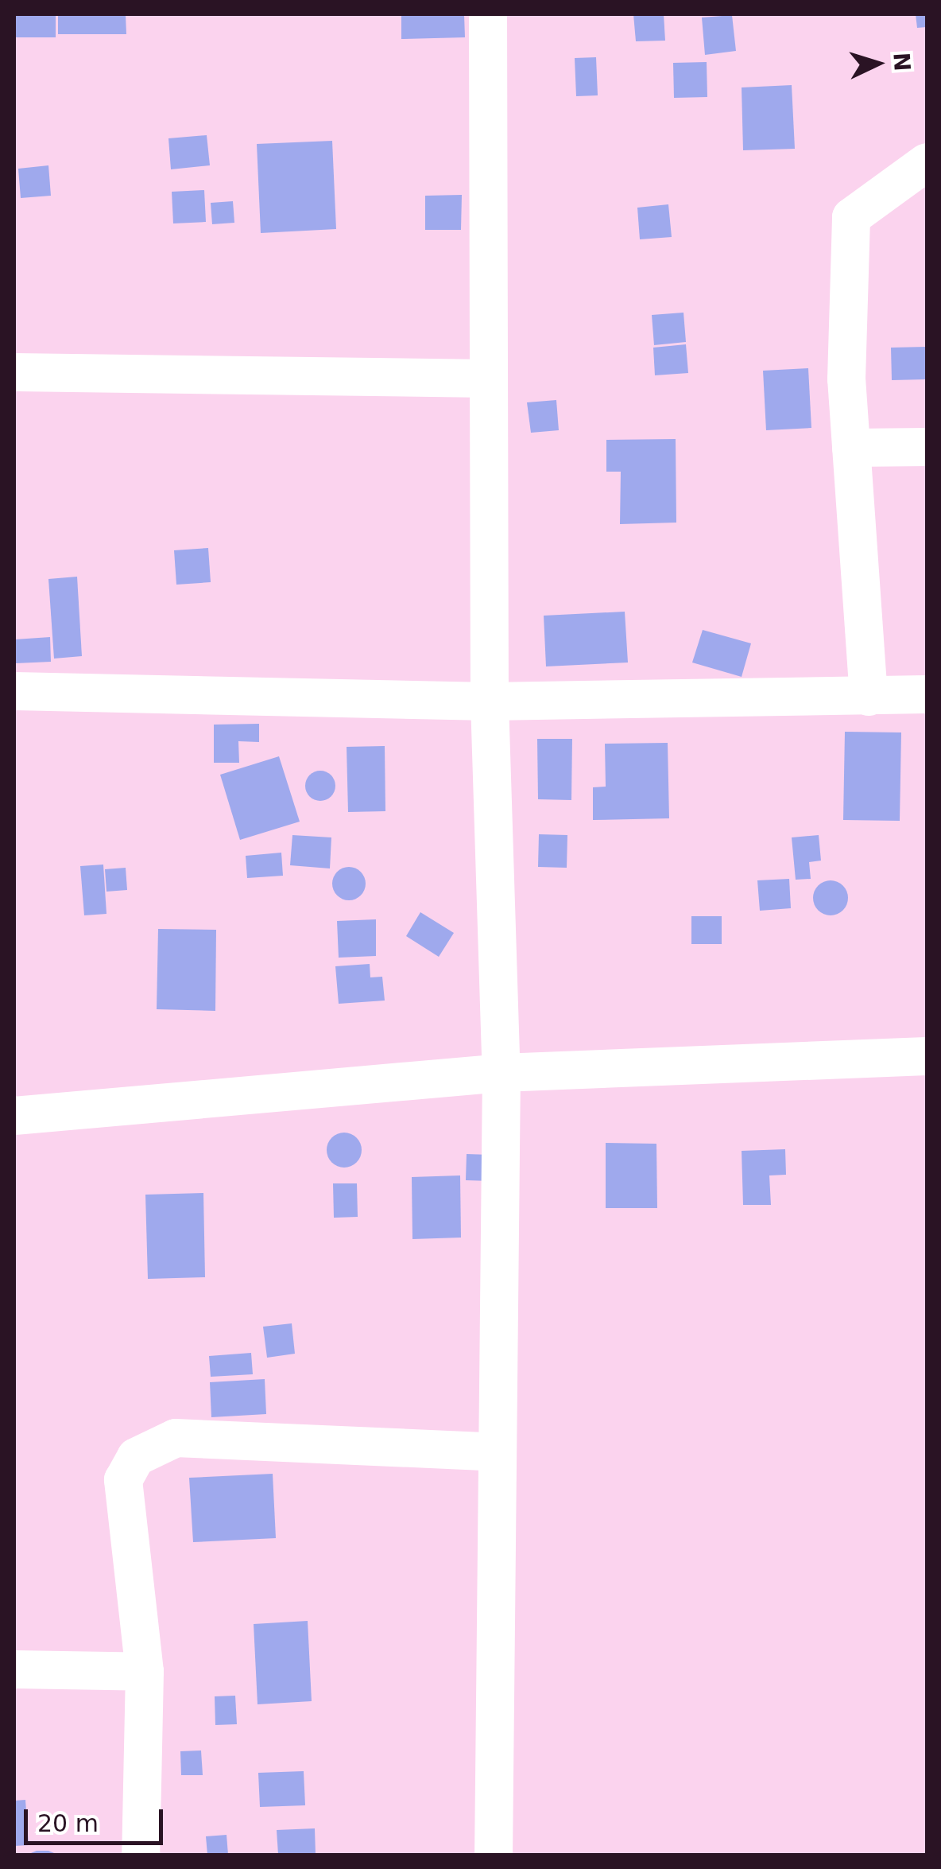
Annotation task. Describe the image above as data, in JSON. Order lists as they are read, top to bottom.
{
  "scale_bar": "20 m",
  "north": "right"
}
